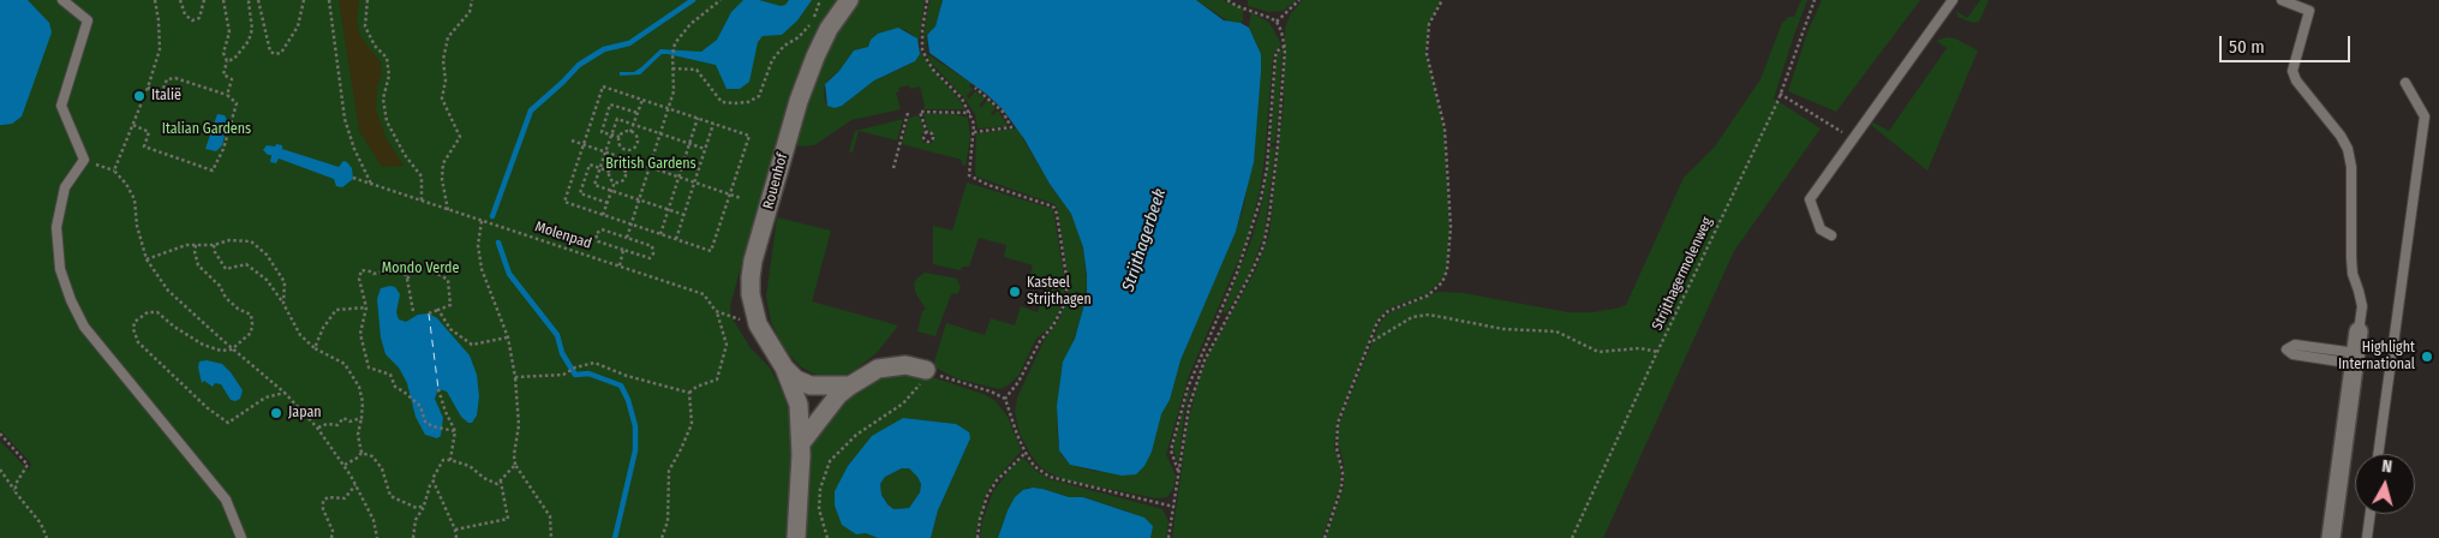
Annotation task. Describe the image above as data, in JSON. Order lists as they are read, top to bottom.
{
  "streets": {
    "street": ["Rouenhof"],
    "path": ["Molenpad", "Strijthagermolenweg"]
  },
  "crossings": [
    ["Rouenhof", "Molenpad"]
  ],
  "water": ["Strijthagerbeek"],
  "parks": ["Italian Gardens", "British Gardens", "Mondo Verde"],
  "places": [
    "Italië",
    "Kasteel Strijthagen",
    "Highlight International",
    "Japan"
  ],
  "scale_bar": "50 m",
  "north": "top"
}
